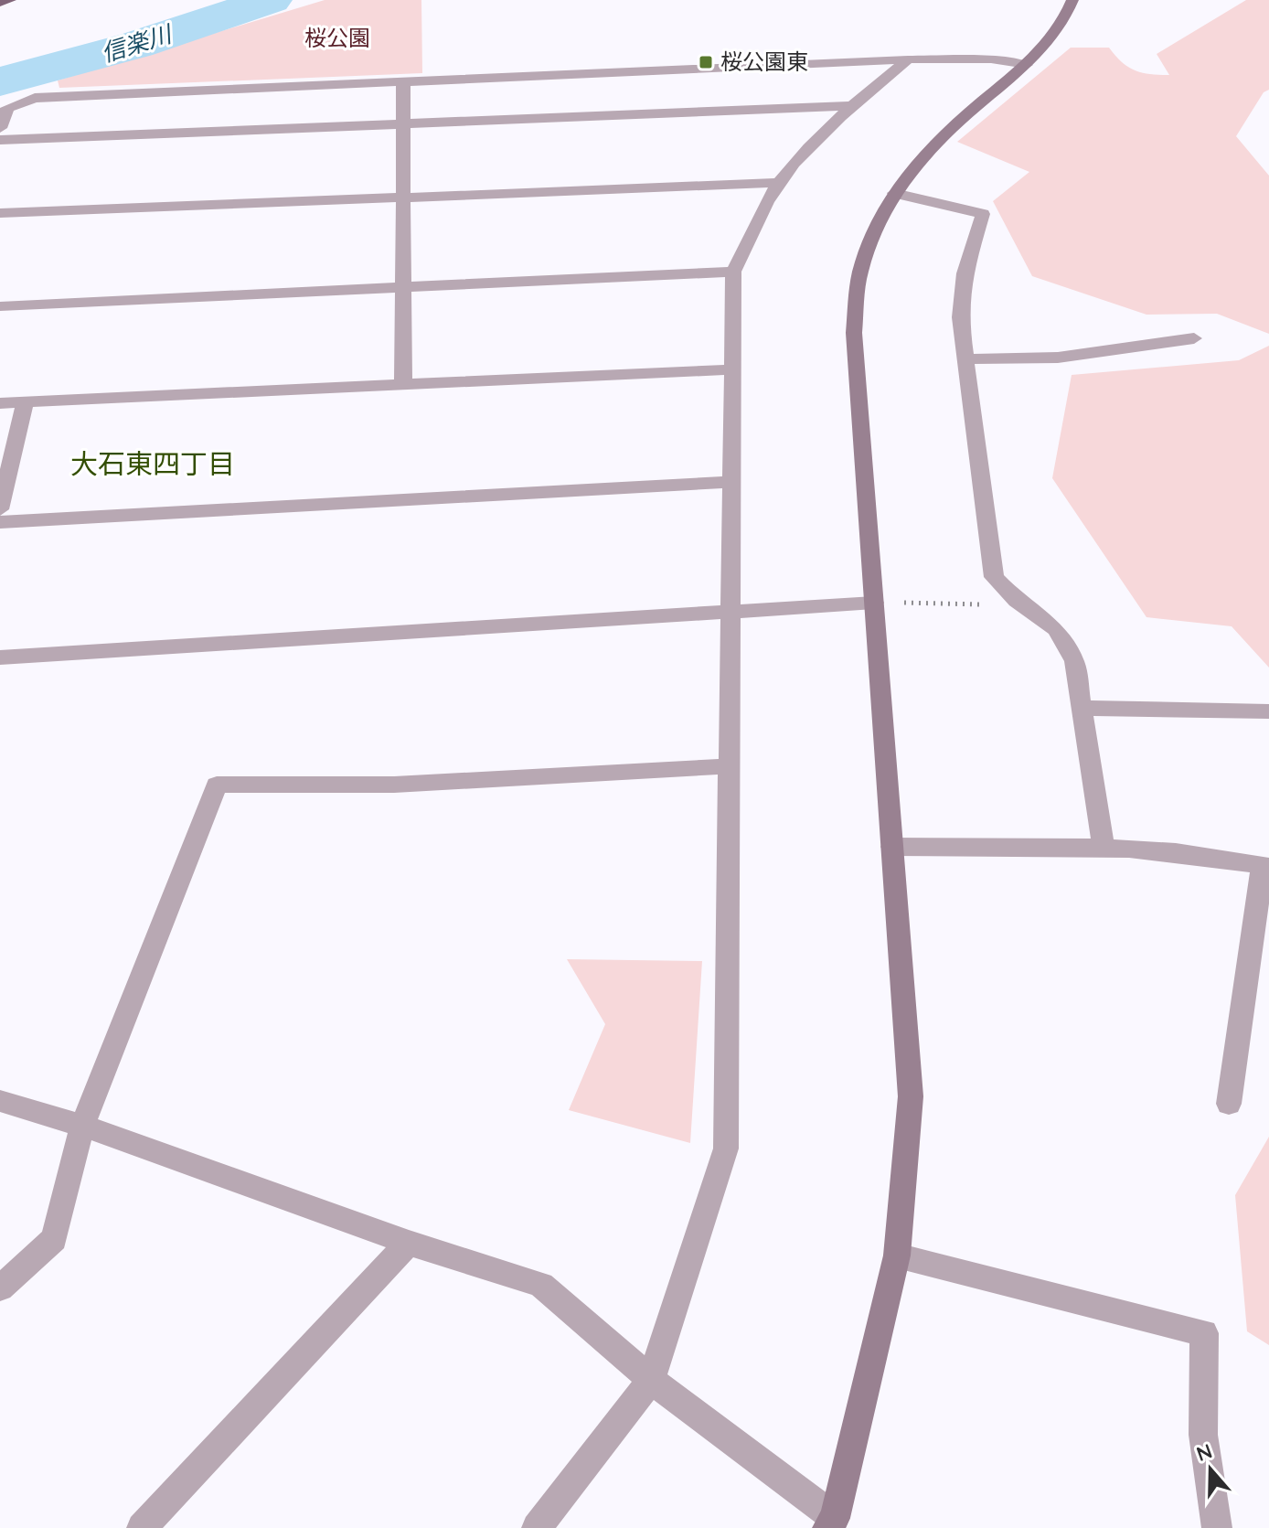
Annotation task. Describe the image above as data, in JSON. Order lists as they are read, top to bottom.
{
  "districts": ["大石東四丁目"],
  "water": ["信楽川"],
  "parks": ["桜公園"],
  "places": {
    "transit": ["桜公園東"]
  },
  "north": "top"
}
